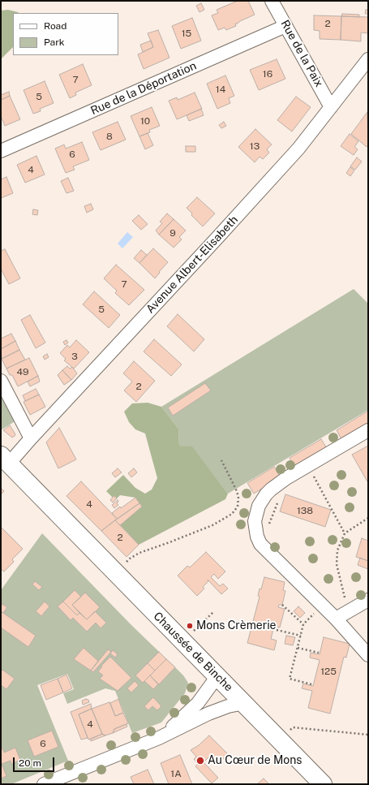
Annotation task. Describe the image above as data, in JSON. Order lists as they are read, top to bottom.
{
  "streets": {
    "main road": ["Chaussée de Binche"],
    "street": ["Rue de la Paix", "Rue de la Déportation", "Avenue Albert-Elisabeth"]
  },
  "crossings": [
    ["Rue de la Paix", "Rue de la Déportation"],
    ["Rue de la Paix", "Avenue Albert-Elisabeth"],
    ["Avenue Albert-Elisabeth", "Chaussée de Binche"]
  ],
  "places": ["Mons Crèmerie", "Au Cœur de Mons"],
  "house_numbers": [
    "2",
    "15",
    "16",
    "7",
    "14",
    "5",
    "10",
    "8",
    "13",
    "6",
    "4",
    "9",
    "7",
    "5",
    "3",
    "49",
    "2",
    "4",
    "138",
    "2",
    "125",
    "4",
    "6",
    "1A"
  ],
  "legend": ["Road", "Park"],
  "scale_bar": "20 m"
}
